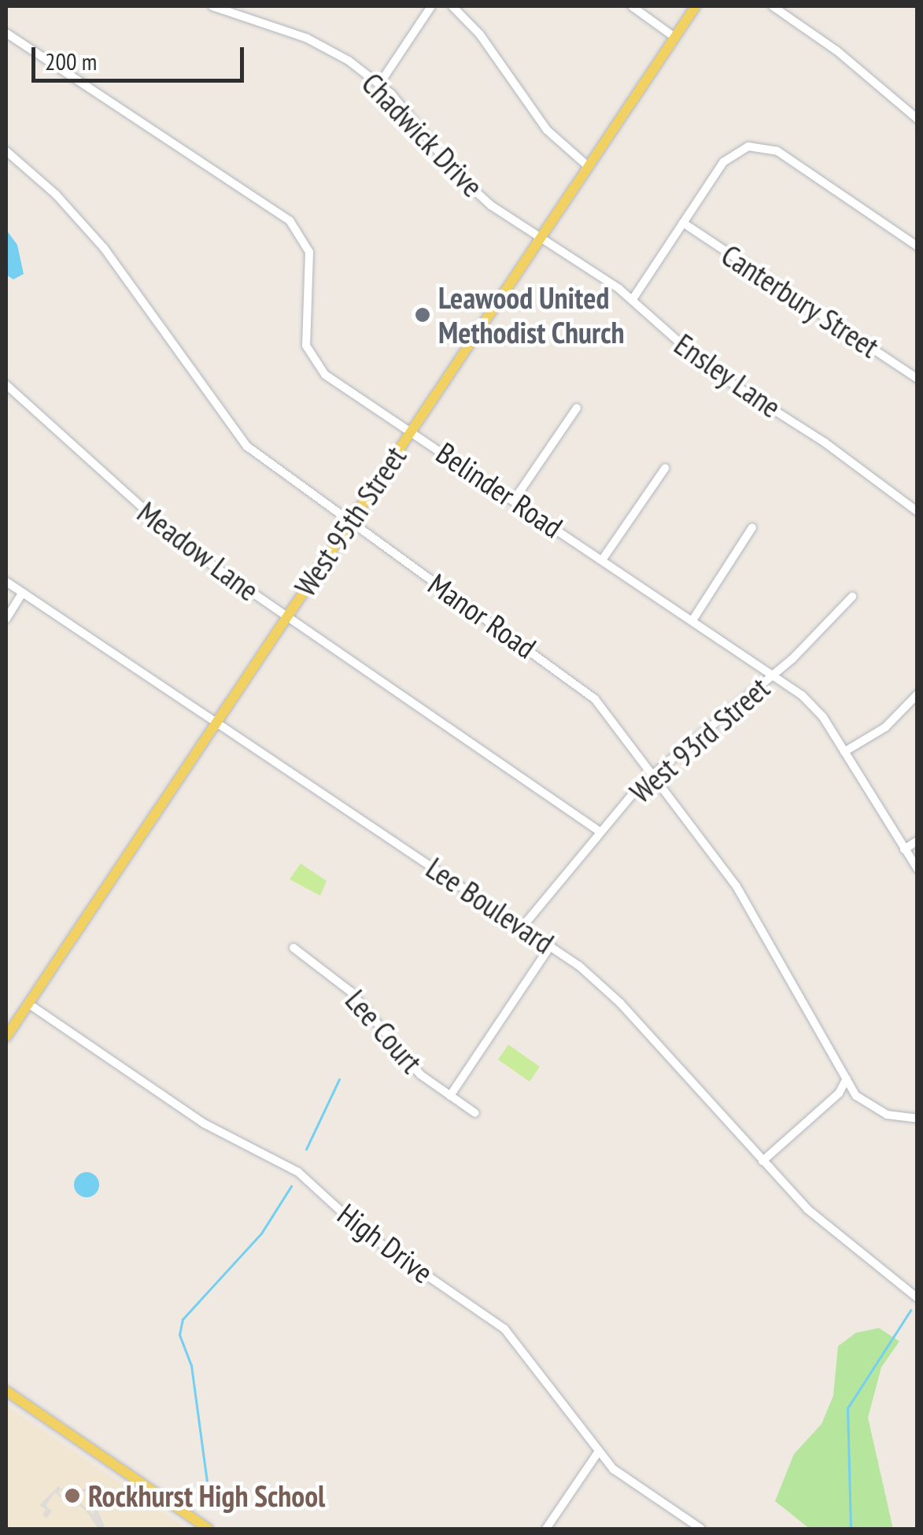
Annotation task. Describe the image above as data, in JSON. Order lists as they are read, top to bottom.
{
  "streets": {
    "main road": ["West 95th Street"],
    "street": [
      "Chadwick Drive",
      "Canterbury Street",
      "Ensley Lane",
      "Belinder Road",
      "Meadow Lane",
      "Manor Road",
      "West 93rd Street",
      "Lee Boulevard",
      "Lee Court",
      "High Drive"
    ]
  },
  "crossings": [
    ["Chadwick Drive", "Ensley Lane"],
    ["Chadwick Drive", "West 95th Street"],
    ["Ensley Lane", "West 95th Street"],
    ["Belinder Road", "West 95th Street"],
    ["Belinder Road", "West 93rd Street"],
    ["West 95th Street", "Meadow Lane"],
    ["West 95th Street", "Manor Road"],
    ["West 95th Street", "Lee Boulevard"],
    ["West 95th Street", "High Drive"],
    ["Meadow Lane", "West 93rd Street"],
    ["Manor Road", "West 93rd Street"],
    ["West 93rd Street", "Lee Boulevard"]
  ],
  "places": ["Leawood United Methodist Church", "Rockhurst High School"],
  "scale_bar": "200 m"
}
